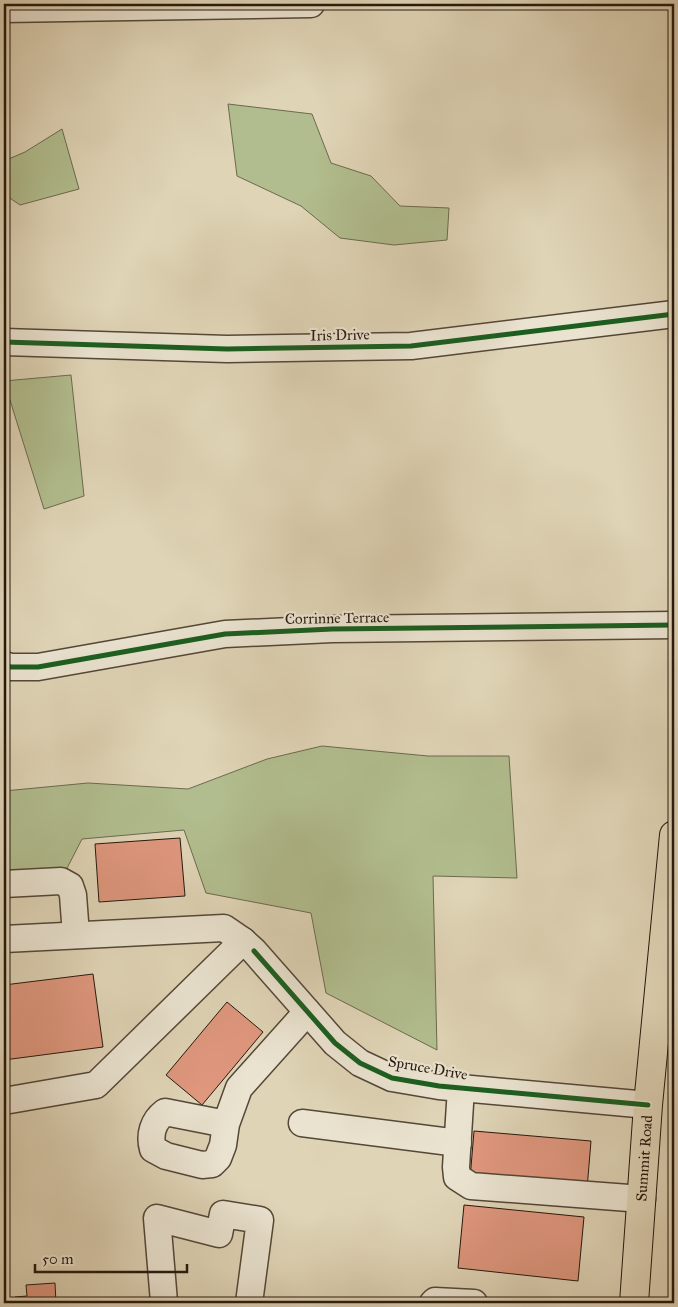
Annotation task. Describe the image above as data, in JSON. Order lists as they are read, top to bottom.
{
  "streets": {
    "main road": ["Summit Road"],
    "street": ["Iris Drive", "Corrinne Terrace", "Spruce Drive"]
  },
  "crossings": [
    ["Spruce Drive", "Summit Road"]
  ],
  "scale_bar": "50 m"
}
